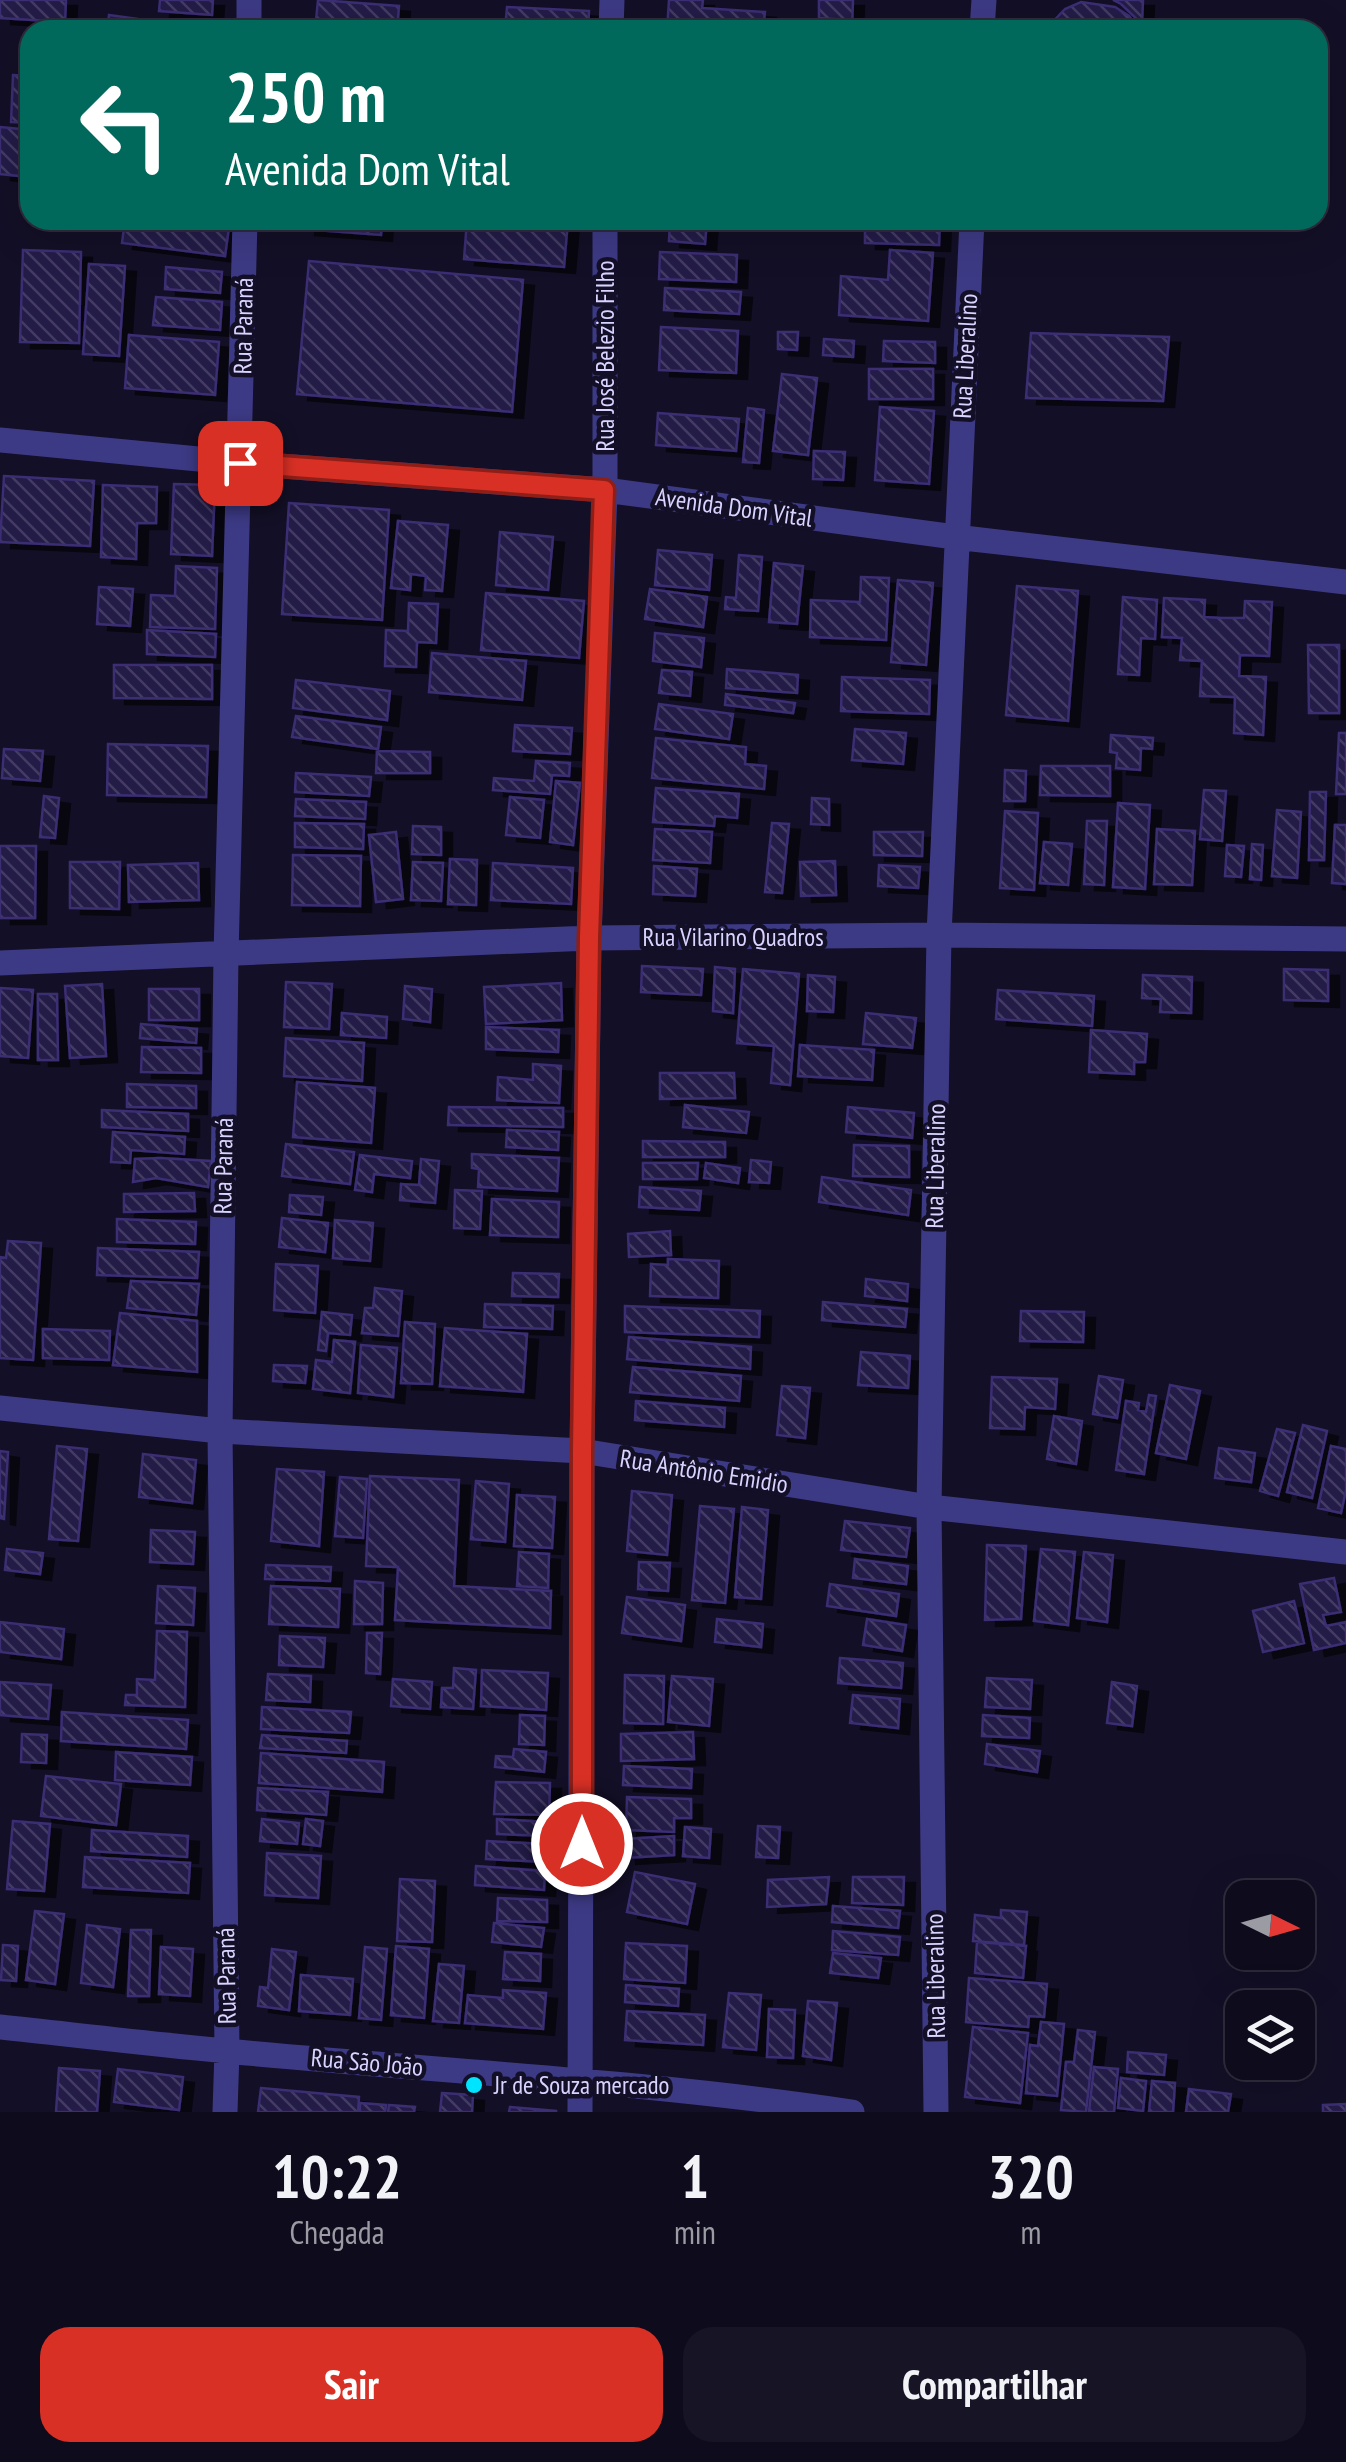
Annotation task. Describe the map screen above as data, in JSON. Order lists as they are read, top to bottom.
{
  "streets": {
    "street": [
      "Rua Paraná",
      "Rua José Belezio Filho",
      "Rua Liberalino",
      "Avenida Dom Vital",
      "Rua Vilarino Quadros",
      "Rua Antônio Emidio",
      "Rua São João"
    ]
  },
  "crossings": [
    ["Rua Paraná", "Avenida Dom Vital"],
    ["Rua Paraná", "Rua Vilarino Quadros"],
    ["Rua Paraná", "Rua Antônio Emidio"],
    ["Rua Paraná", "Rua São João"],
    ["Rua José Belezio Filho", "Avenida Dom Vital"],
    ["Rua José Belezio Filho", "Rua Vilarino Quadros"],
    ["Rua José Belezio Filho", "Rua Antônio Emidio"],
    ["Rua José Belezio Filho", "Rua São João"],
    ["Rua Liberalino", "Avenida Dom Vital"],
    ["Rua Liberalino", "Rua Vilarino Quadros"],
    ["Rua Liberalino", "Rua Antônio Emidio"]
  ],
  "places": ["Jr de Souza mercado"],
  "north": "right",
  "page": {
    "turn": ["250 m", "Avenida Dom Vital"],
    "eta": [
      "10:22",
      "Chegada",
      "1",
      "min",
      "320",
      "m"
    ],
    "buttons": ["Sair", "Compartilhar"]
  }
}
